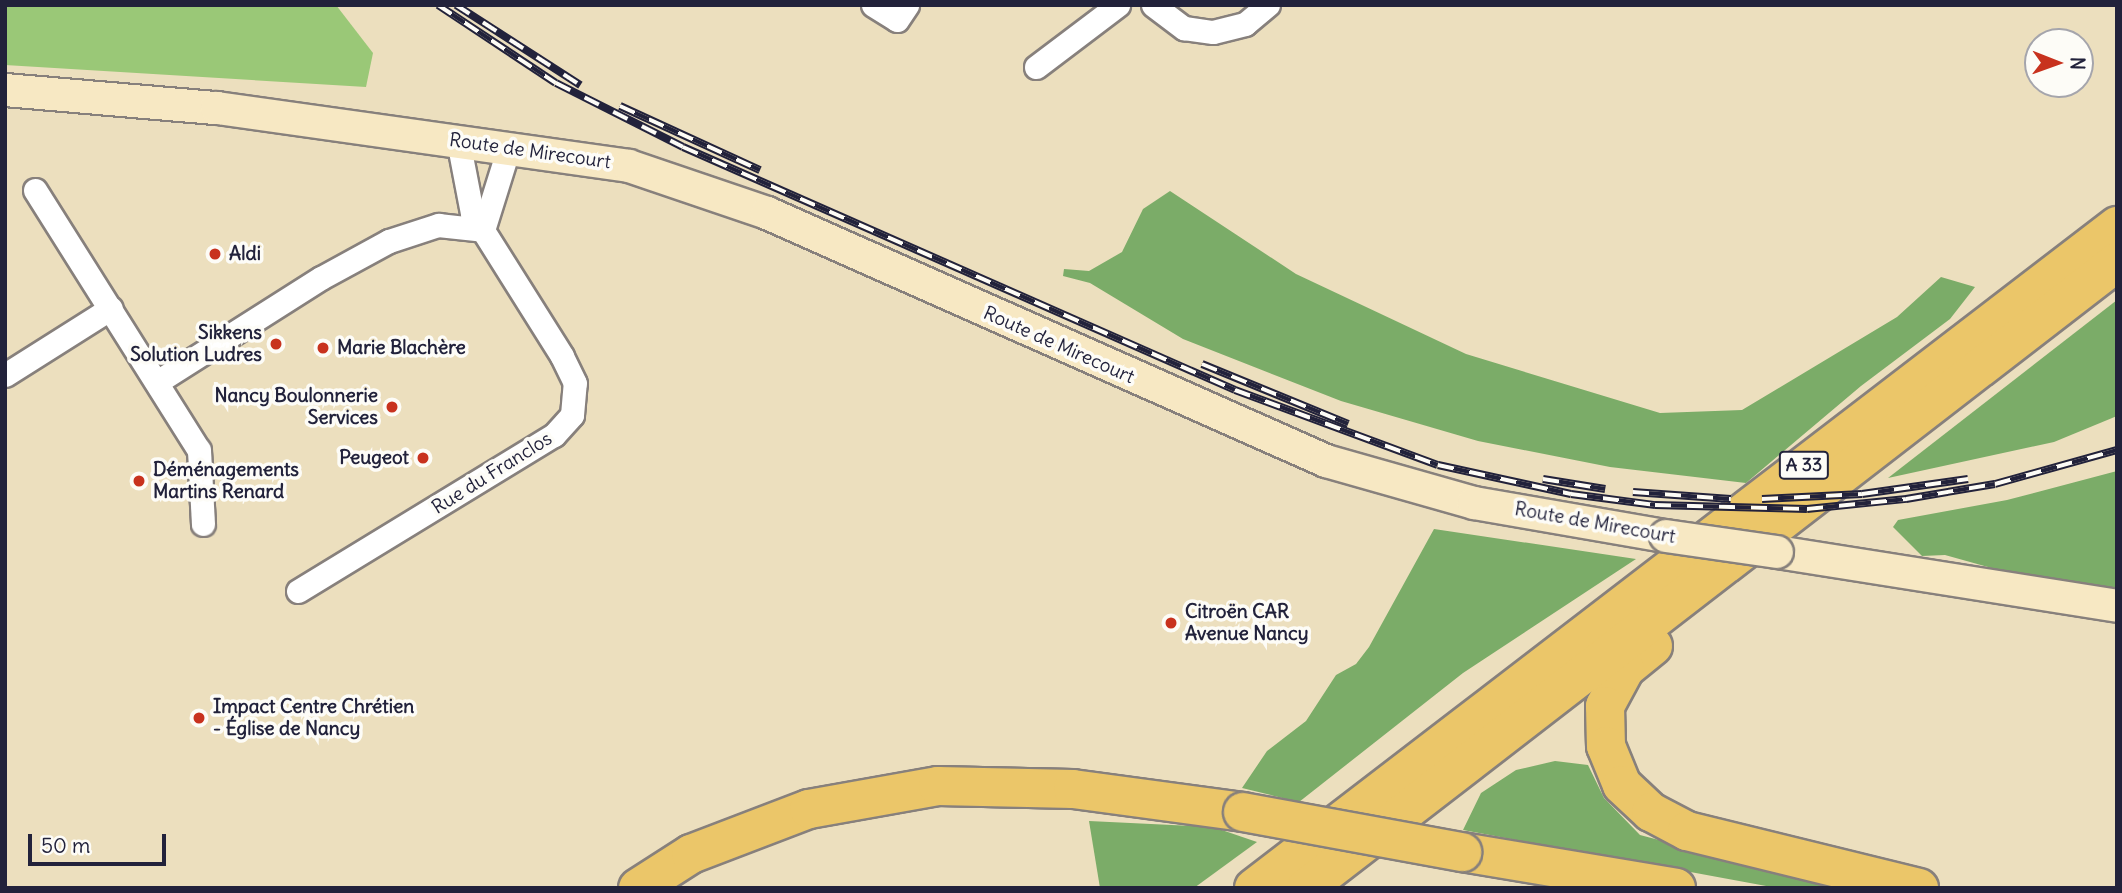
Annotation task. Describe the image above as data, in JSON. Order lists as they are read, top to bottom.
{
  "streets": {
    "highway": ["A 33"],
    "main road": ["Route de Mirecourt"],
    "street": ["Rue du Franclos"]
  },
  "crossings": [
    ["Route de Mirecourt", "Rue du Franclos"]
  ],
  "places": [
    "Aldi",
    "Sikkens Solution Ludres",
    "Marie Blachère",
    "Nancy Boulonnerie Services",
    "Peugeot",
    "Déménagements Martins Renard",
    "Citroën CAR Avenue Nancy",
    "Impact Centre Chrétien - Église de Nancy"
  ],
  "scale_bar": "50 m",
  "north": "right"
}
